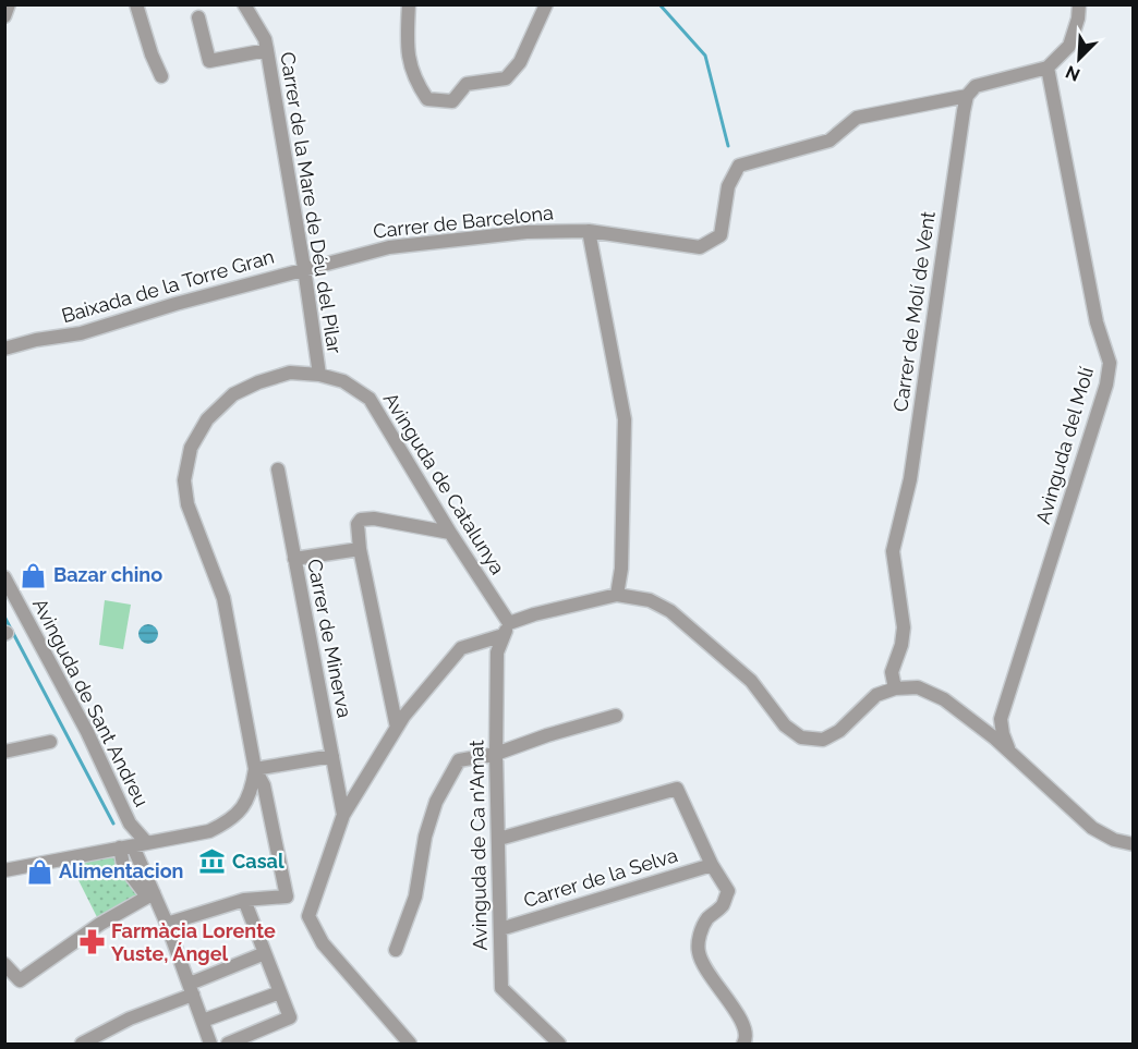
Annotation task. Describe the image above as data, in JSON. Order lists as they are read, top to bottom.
{
  "streets": {
    "street": [
      "Carrer de la Mare de Déu del Pilar",
      "Carrer de Barcelona",
      "Baixada de la Torre Gran",
      "Carrer de Molí de Vent",
      "Avinguda del Molí",
      "Avinguda de Catalunya",
      "Carrer de Minerva",
      "Avinguda de Sant Andreu",
      "Avinguda de Ca n'Amat",
      "Carrer de la Selva"
    ]
  },
  "crossings": [
    ["Carrer de la Mare de Déu del Pilar", "Carrer de Barcelona"],
    ["Carrer de la Mare de Déu del Pilar", "Baixada de la Torre Gran"],
    ["Carrer de la Mare de Déu del Pilar", "Avinguda de Catalunya"],
    ["Carrer de Barcelona", "Baixada de la Torre Gran"],
    ["Carrer de Barcelona", "Carrer de Molí de Vent"],
    ["Avinguda de Catalunya", "Avinguda de Sant Andreu"],
    ["Avinguda de Catalunya", "Avinguda de Ca n'Amat"],
    ["Avinguda de Ca n'Amat", "Carrer de la Selva"]
  ],
  "places": {
    "shop": ["Bazar chino", "Alimentacion"],
    "museum": ["Casal"],
    "pharmacy": ["Farmàcia Lorente Yuste, Ángel"]
  },
  "north": "bottom left"
}
